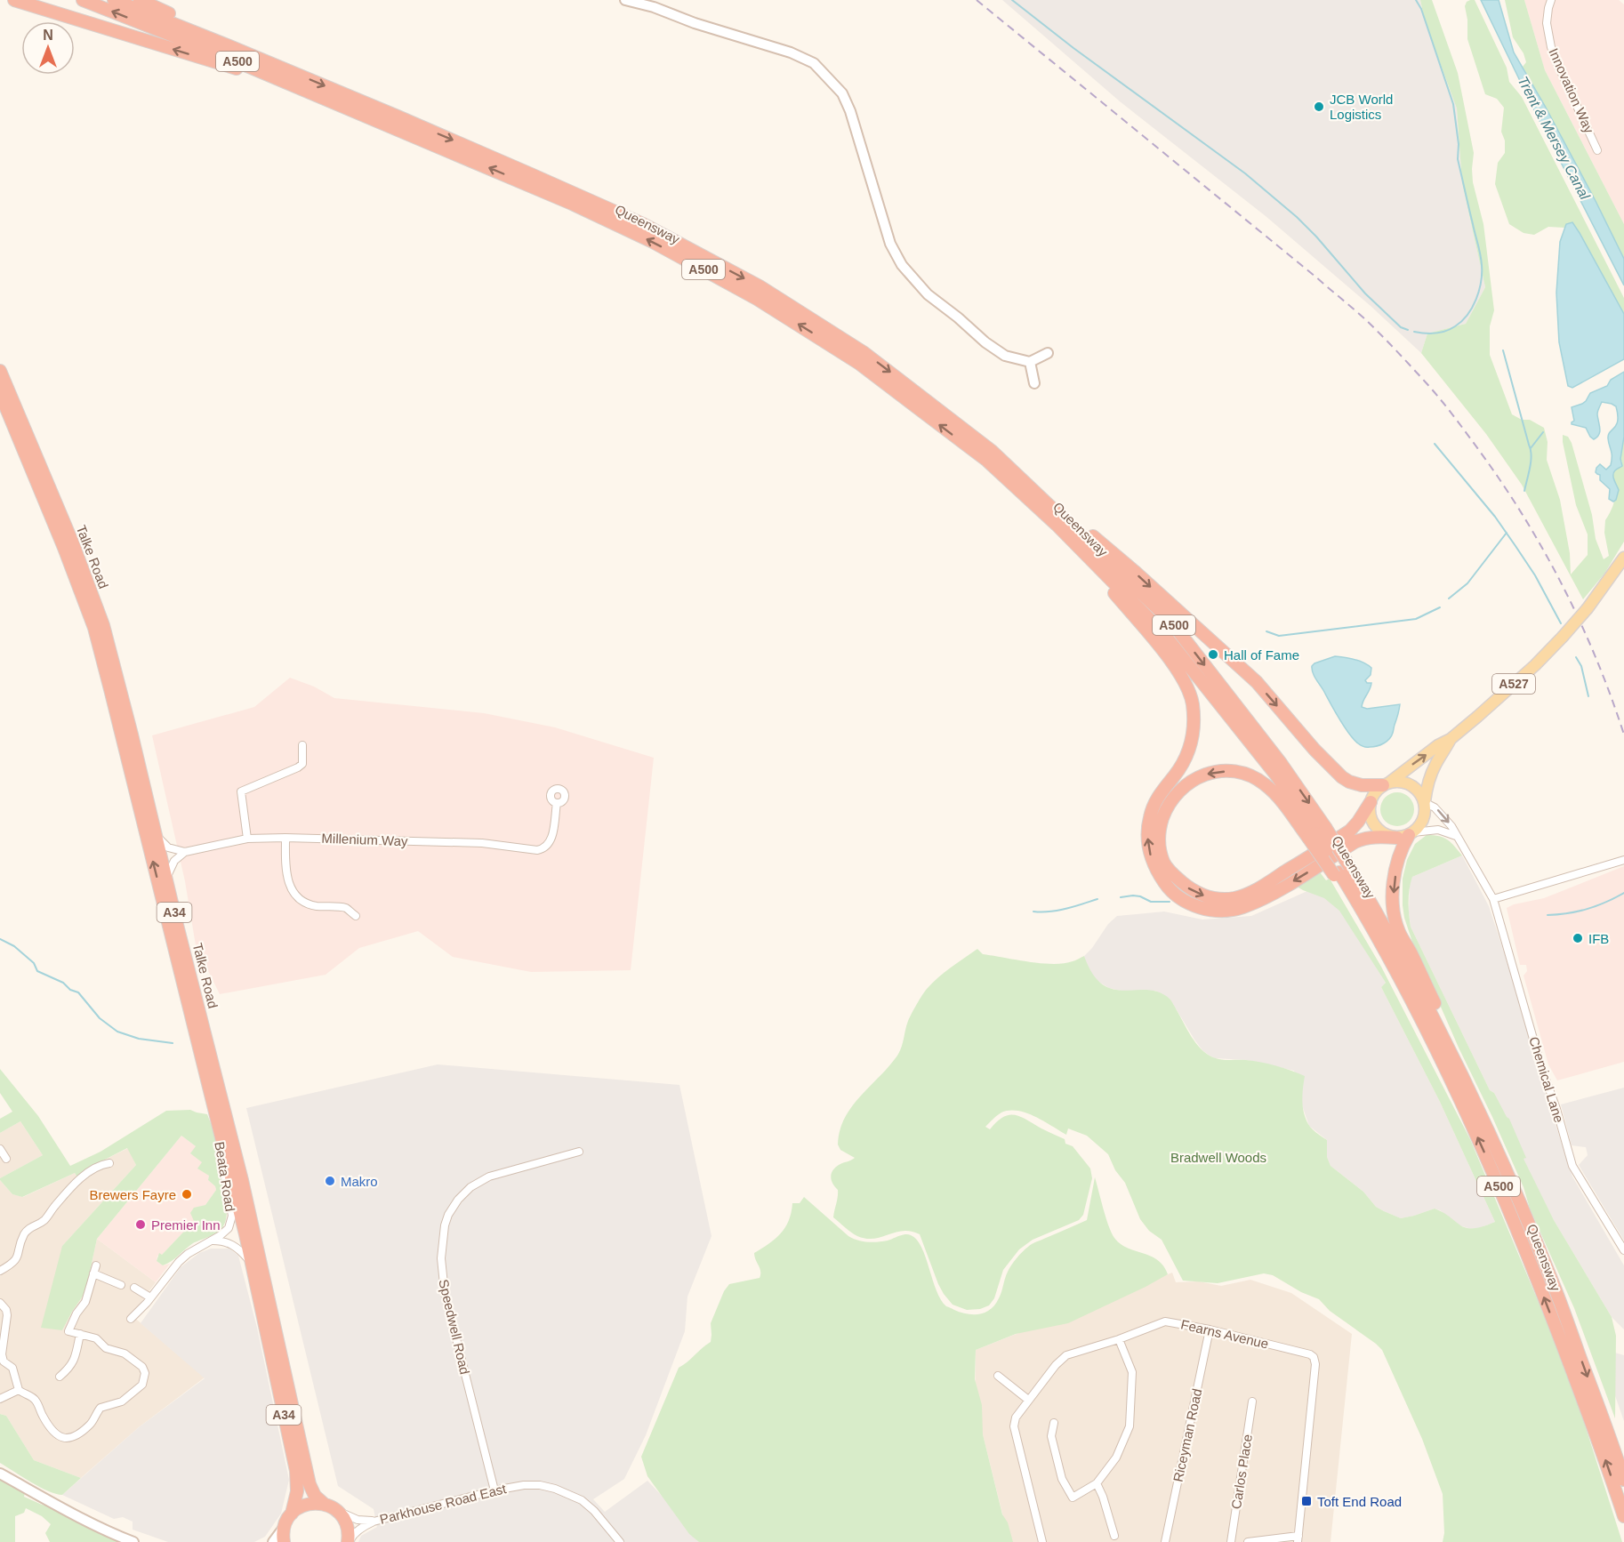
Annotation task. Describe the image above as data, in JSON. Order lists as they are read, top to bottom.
{
  "streets": {
    "highway": [
      "A500",
      "Queensway",
      "Talke Road",
      "A34"
    ],
    "main road": ["A527"],
    "street": [
      "Innovation Way",
      "Millenium Way",
      "Chemical Lane",
      "Beata Road",
      "Speedwell Road",
      "Fearns Avenue",
      "Riceyman Road",
      "Carlos Place",
      "Parkhouse Road East"
    ]
  },
  "crossings": [
    ["A500", "Queensway"],
    ["Talke Road", "A34"],
    ["Talke Road", "Beata Road"],
    ["A527", "Chemical Lane"],
    ["A34", "Parkhouse Road East"],
    ["Speedwell Road", "Parkhouse Road East"],
    ["Fearns Avenue", "Riceyman Road"]
  ],
  "water": ["Trent & Mersey Canal"],
  "parks": ["Bradwell Woods"],
  "places": {
    "other": [
      "JCB World Logistics",
      "Hall of Fame",
      "IFB",
      "Makro",
      "Brewers Fayre",
      "Premier Inn"
    ],
    "transit": ["Toft End Road"]
  },
  "north": "top"
}
